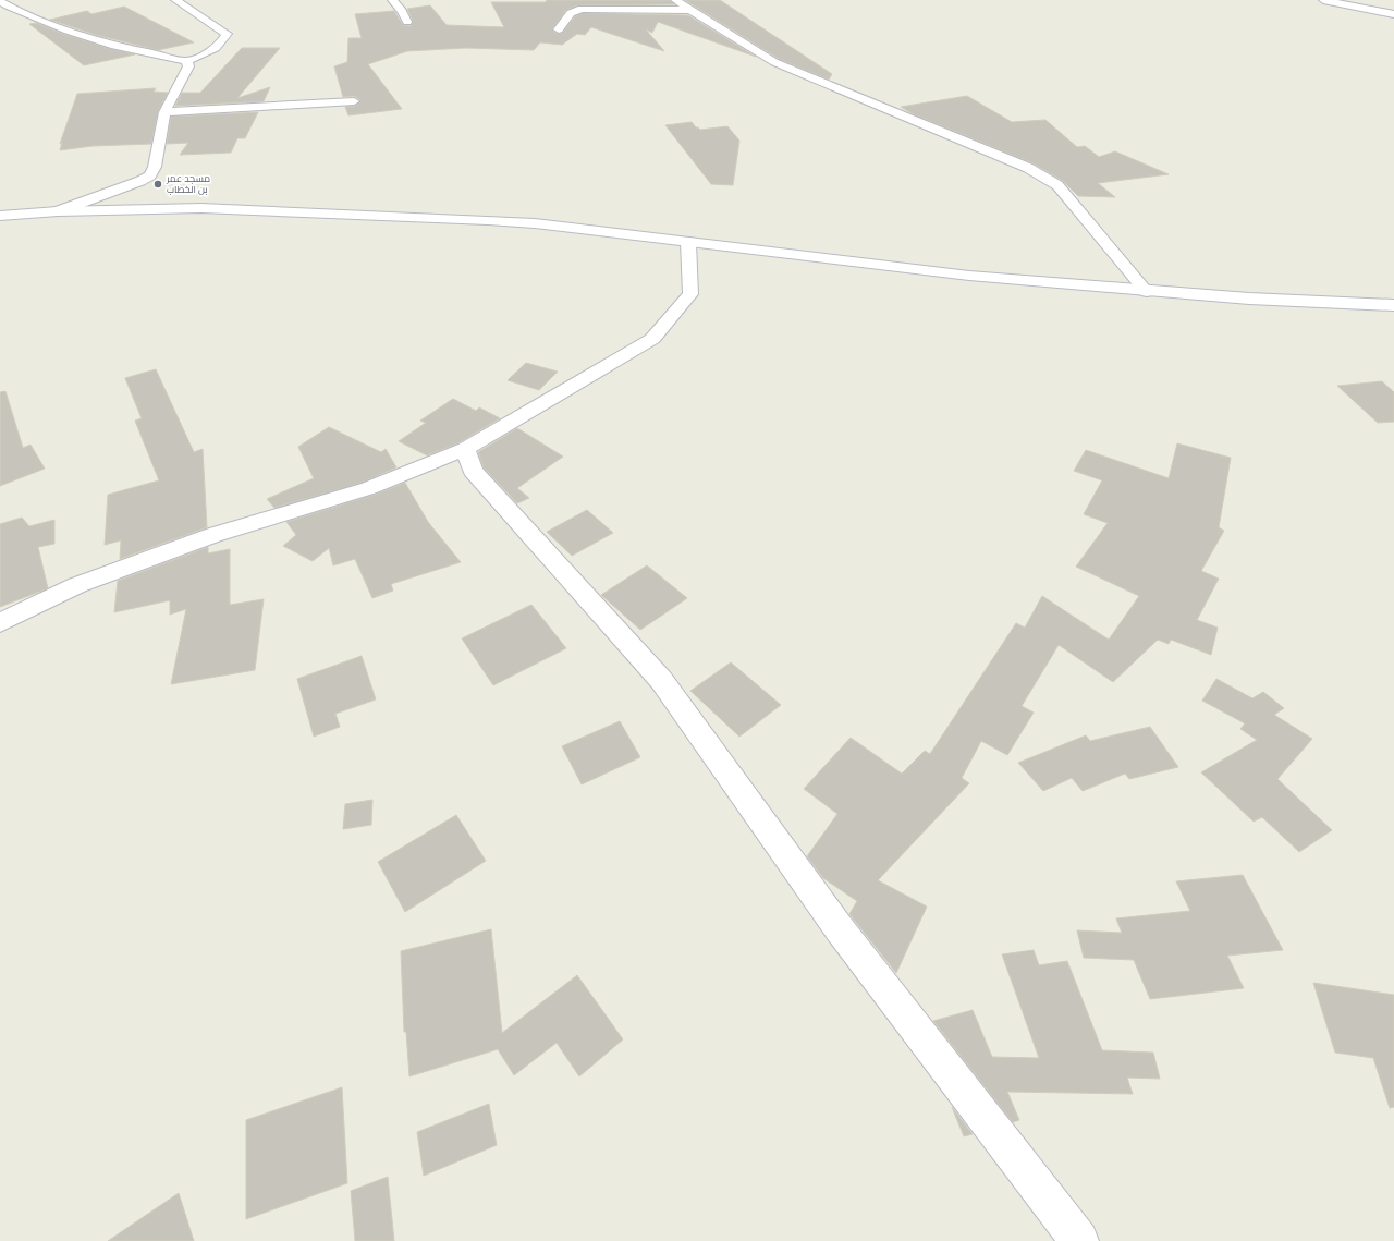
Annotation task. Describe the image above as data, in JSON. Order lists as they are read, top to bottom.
{
  "places": ["مسجد عمر بن الخطاب"]
}
